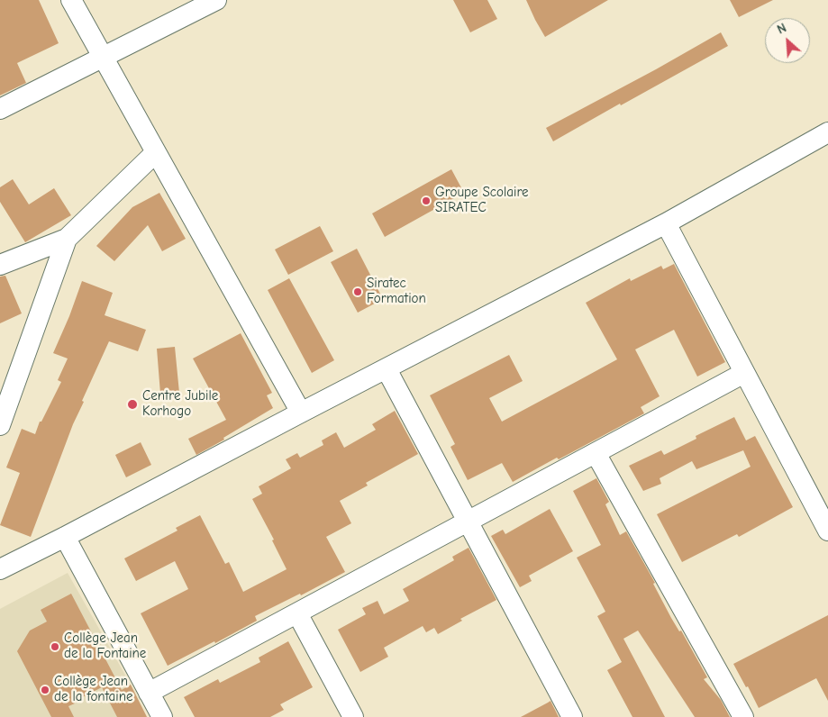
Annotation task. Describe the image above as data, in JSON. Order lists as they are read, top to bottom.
{
  "places": [
    "Groupe Scolaire SIRATEC",
    "Siratec Formation",
    "Centre Jubile Korhogo",
    "Collège Jean de la Fontaine",
    "Collège Jean de la fontaine"
  ],
  "north": "top left"
}
